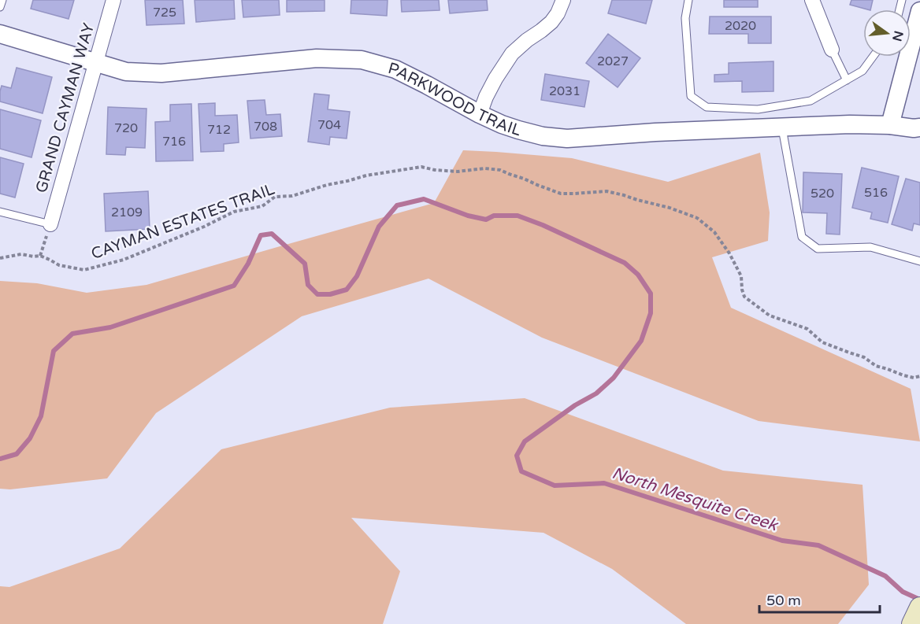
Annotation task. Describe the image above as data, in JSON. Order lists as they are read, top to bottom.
{
  "streets": {
    "street": ["PARKWOOD TRAIL", "GRAND CAYMAN WAY"],
    "path": ["CAYMAN ESTATES TRAIL"]
  },
  "crossings": [
    ["PARKWOOD TRAIL", "GRAND CAYMAN WAY"]
  ],
  "water": ["North Mesquite Creek"],
  "house_numbers": [
    "725",
    "2020",
    "2027",
    "2031",
    "704",
    "708",
    "720",
    "712",
    "716",
    "516",
    "520",
    "2109"
  ],
  "scale_bar": "50 m",
  "north": "right"
}
